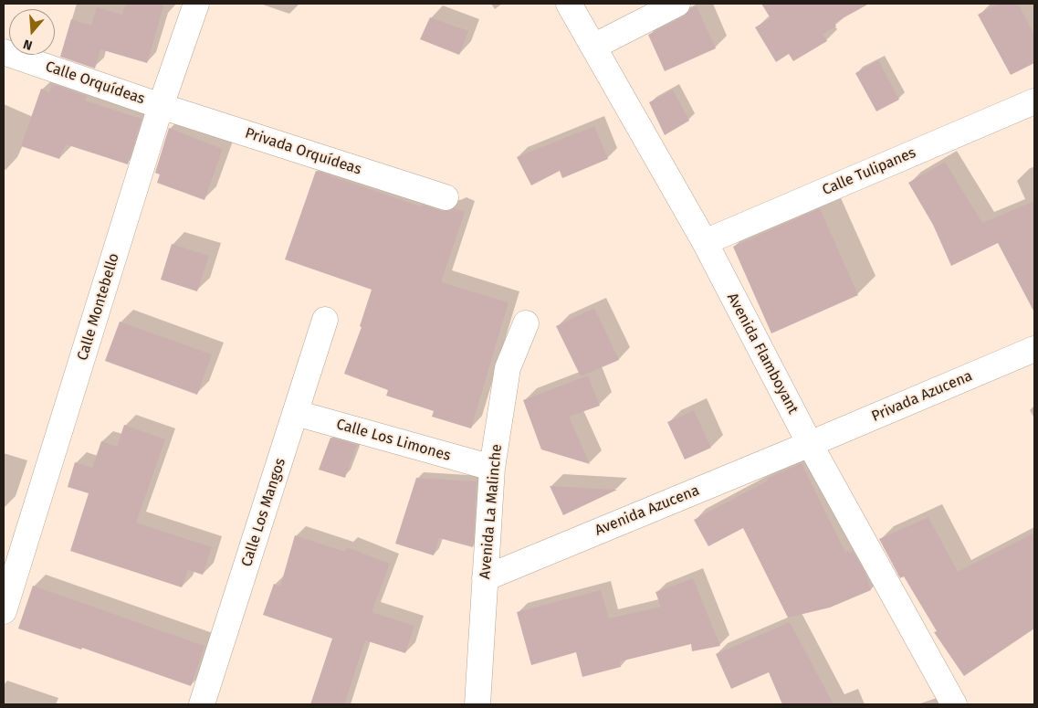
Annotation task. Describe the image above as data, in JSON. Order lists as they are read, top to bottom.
{
  "streets": {
    "street": [
      "Calle Orquídeas",
      "Privada Orquídeas",
      "Calle Tulipanes",
      "Calle Montebello",
      "Avenida Flamboyant",
      "Privada Azucena",
      "Calle Los Limones",
      "Avenida Azucena",
      "Avenida La Malinche",
      "Calle Los Mangos"
    ]
  },
  "crossings": [
    ["Calle Orquídeas", "Privada Orquídeas"],
    ["Calle Orquídeas", "Calle Montebello"],
    ["Privada Orquídeas", "Calle Montebello"],
    ["Calle Tulipanes", "Avenida Flamboyant"],
    ["Avenida Flamboyant", "Privada Azucena"],
    ["Avenida Flamboyant", "Avenida Azucena"],
    ["Privada Azucena", "Avenida Azucena"],
    ["Calle Los Limones", "Avenida La Malinche"],
    ["Calle Los Limones", "Calle Los Mangos"],
    ["Avenida Azucena", "Avenida La Malinche"]
  ],
  "north": "bottom"
}
